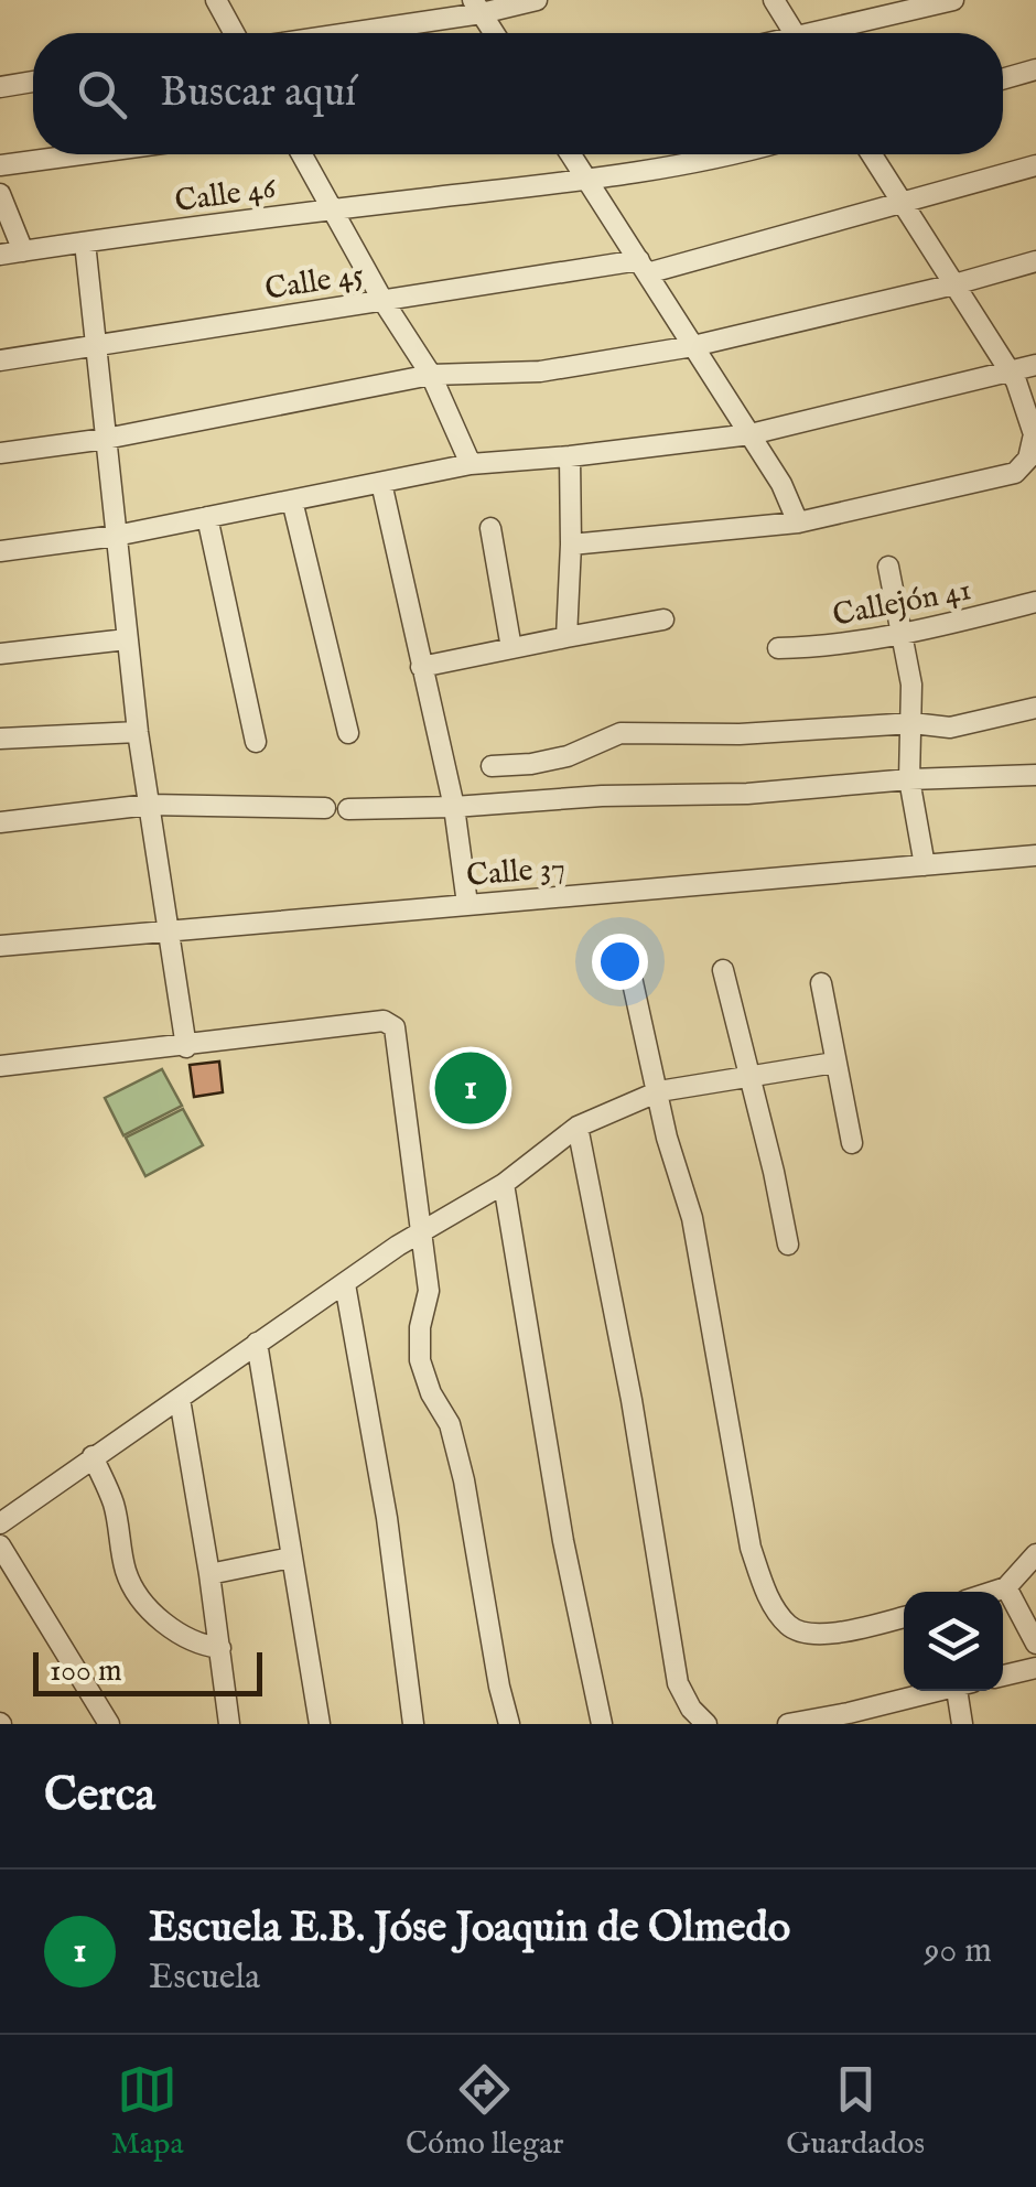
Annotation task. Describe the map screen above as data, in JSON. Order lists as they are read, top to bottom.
{
  "streets": {
    "street": [
      "Calle 46",
      "Calle 45",
      "Callejón 41",
      "Calle 37"
    ]
  },
  "scale_bar": "100 m",
  "page": {
    "search": "Buscar aquí",
    "pins": "1",
    "scale": "100 m",
    "heading": "Cerca",
    "list": [
      {
        "mark": "1",
        "name": "Escuela E.B. Jóse Joaquin de Olmedo",
        "note": "Escuela",
        "value": "90 m"
      }
    ],
    "nav": ["Mapa", "Cómo llegar", "Guardados"]
  }
}
